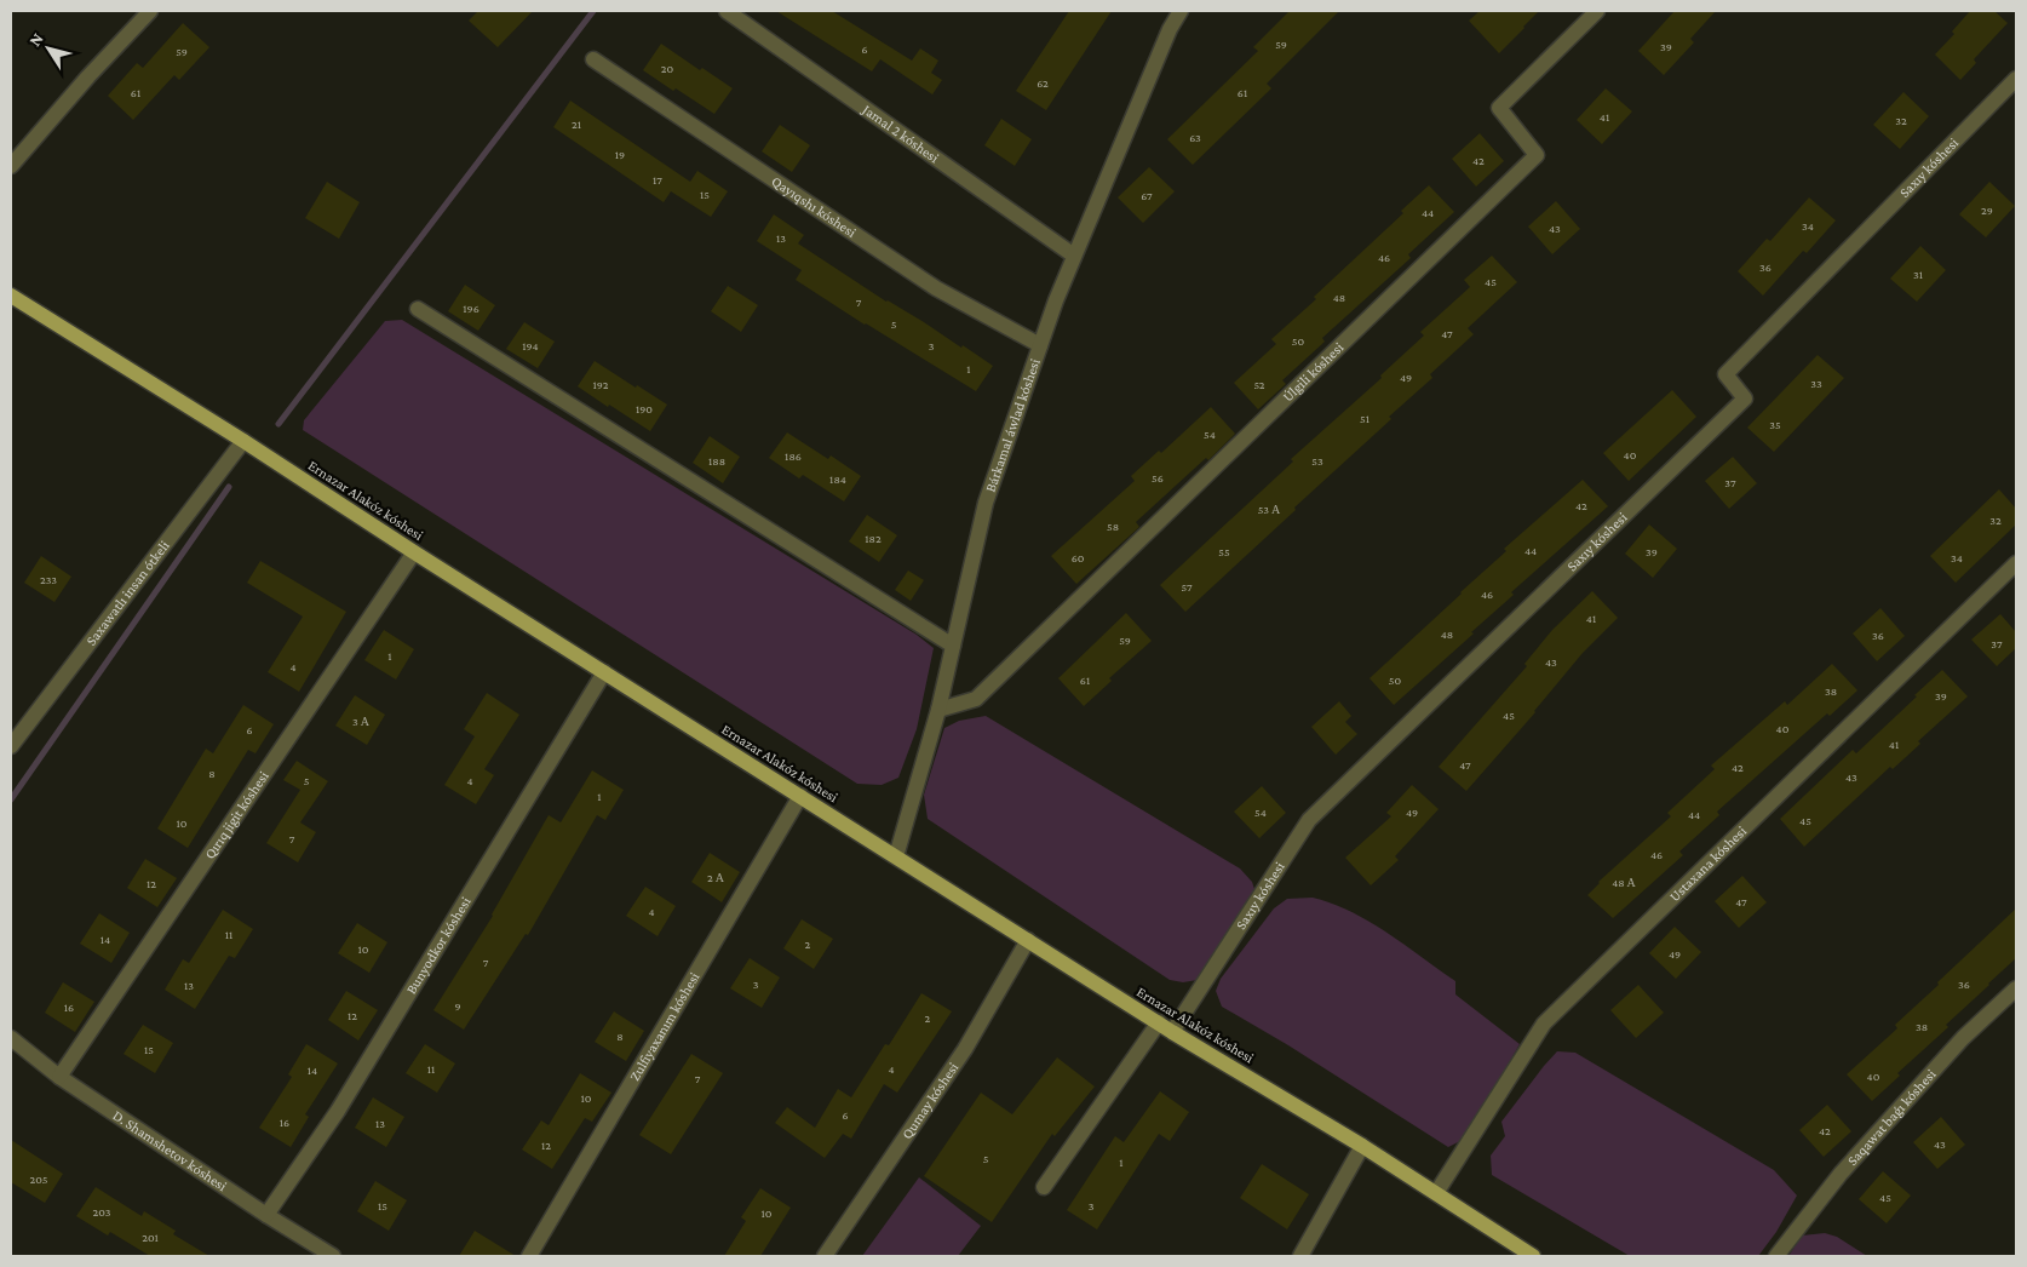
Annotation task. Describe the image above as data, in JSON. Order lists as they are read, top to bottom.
{
  "streets": {
    "main road": ["Ernazar Alakóz kóshesi"],
    "street": [
      "Jamal 2 kóshesi",
      "Saxıy kóshesi",
      "Qayıqshı kóshesi",
      "Úlgili kóshesi",
      "Bárkamal áwlad kóshesi",
      "Saxawatlı insan ótkeli",
      "Qırıq jigit kóshesi",
      "Ustaxana kóshesi",
      "Bunyodkor kóshesi",
      "Zulfiyaxanım kóshesi",
      "Qumay kóshesi",
      "Saqawat baǵı kóshesi",
      "D. Shamshetov kóshesi"
    ]
  },
  "crossings": [
    ["Jamal 2 kóshesi", "Bárkamal áwlad kóshesi"],
    ["Saxıy kóshesi", "Ernazar Alakóz kóshesi"],
    ["Qayıqshı kóshesi", "Bárkamal áwlad kóshesi"],
    ["Úlgili kóshesi", "Bárkamal áwlad kóshesi"],
    ["Bárkamal áwlad kóshesi", "Ernazar Alakóz kóshesi"],
    ["Ernazar Alakóz kóshesi", "Saxawatlı insan ótkeli"],
    ["Ernazar Alakóz kóshesi", "Qırıq jigit kóshesi"],
    ["Ernazar Alakóz kóshesi", "Ustaxana kóshesi"],
    ["Ernazar Alakóz kóshesi", "Bunyodkor kóshesi"],
    ["Ernazar Alakóz kóshesi", "Zulfiyaxanım kóshesi"],
    ["Ernazar Alakóz kóshesi", "Qumay kóshesi"],
    ["Qırıq jigit kóshesi", "D. Shamshetov kóshesi"],
    ["Bunyodkor kóshesi", "D. Shamshetov kóshesi"]
  ],
  "house_numbers": [
    "59",
    "39",
    "6",
    "59",
    "20",
    "62",
    "61",
    "61",
    "41",
    "32",
    "21",
    "63",
    "19",
    "42",
    "17",
    "15",
    "67",
    "29",
    "44",
    "34",
    "43",
    "13",
    "46",
    "36",
    "31",
    "45",
    "48",
    "7",
    "196",
    "5",
    "47",
    "50",
    "194",
    "3",
    "1",
    "49",
    "33",
    "192",
    "52",
    "190",
    "51",
    "35",
    "54",
    "40",
    "186",
    "188",
    "53",
    "56",
    "184",
    "37",
    "42",
    "53 А",
    "32",
    "58",
    "182",
    "44",
    "55",
    "39",
    "60",
    "34",
    "233",
    "57",
    "46",
    "41",
    "48",
    "36",
    "59",
    "37",
    "1",
    "43",
    "4",
    "61",
    "50",
    "38",
    "39",
    "45",
    "3 А",
    "40",
    "6",
    "41",
    "47",
    "42",
    "8",
    "43",
    "5",
    "4",
    "1",
    "54",
    "49",
    "44",
    "45",
    "10",
    "7",
    "46",
    "2 А",
    "48 А",
    "12",
    "47",
    "4",
    "11",
    "14",
    "2",
    "10",
    "49",
    "7",
    "3",
    "36",
    "13",
    "9",
    "16",
    "12",
    "2",
    "38",
    "8",
    "15",
    "11",
    "4",
    "14",
    "40",
    "7",
    "10",
    "6",
    "16",
    "13",
    "42",
    "43",
    "12",
    "5",
    "1",
    "205",
    "45",
    "15",
    "3",
    "203",
    "10",
    "201"
  ],
  "north": "top left"
}
